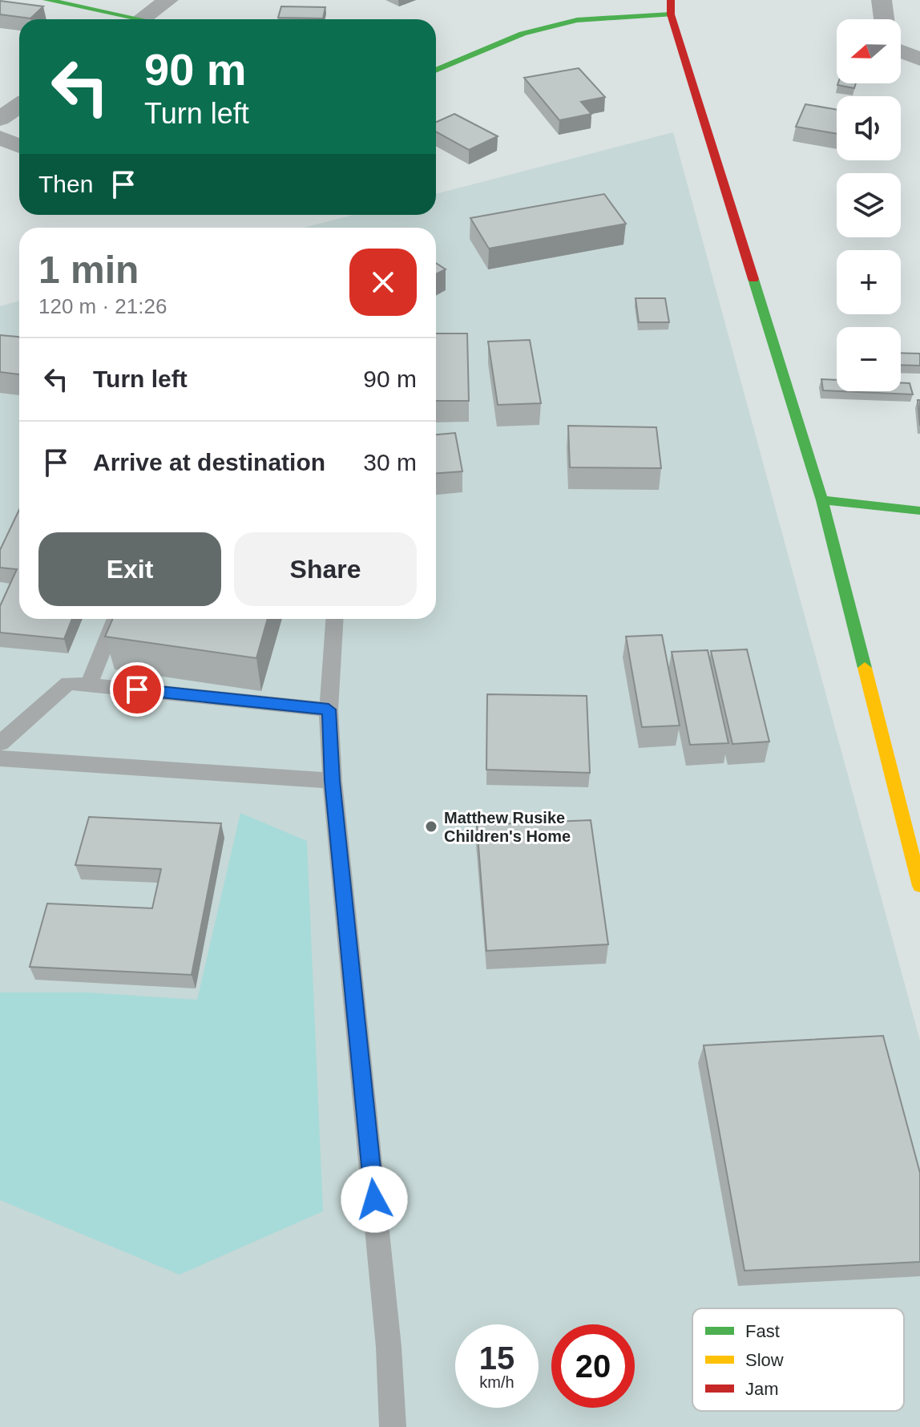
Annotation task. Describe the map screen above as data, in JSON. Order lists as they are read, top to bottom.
{
  "places": ["Matthew Rusike Children's Home"],
  "legend": ["Fast", "Slow", "Jam"],
  "north": "left",
  "page": {
    "map_buttons": ["+", "−"],
    "turn": ["90 m", "Turn left"],
    "then": "Then",
    "heading": ["1 min", "120 m · 21:26"],
    "list": [
      {
        "name": "Turn left",
        "value": "90 m"
      },
      {
        "name": "Arrive at destination",
        "value": "30 m"
      }
    ],
    "buttons": ["Exit", "Share"],
    "speed": "15 km/h",
    "limit": "20"
  }
}
